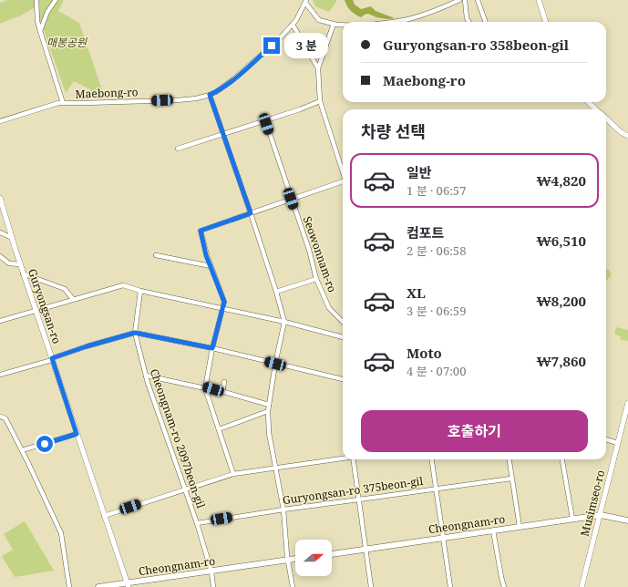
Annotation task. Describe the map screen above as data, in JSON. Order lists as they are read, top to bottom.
{
  "streets": {
    "main road": ["Cheongnam-ro"],
    "street": [
      "Maebong-ro",
      "Seowonnam-ro",
      "Guryongsan-ro",
      "Cheongnam-ro 2097beon-gil",
      "Guryongsan-ro 375beon-gil",
      "Musimseo-ro"
    ]
  },
  "crossings": [
    ["Guryongsan-ro", "Cheongnam-ro"],
    ["Cheongnam-ro 2097beon-gil", "Guryongsan-ro 375beon-gil"],
    ["Cheongnam-ro 2097beon-gil", "Cheongnam-ro"],
    ["Musimseo-ro", "Cheongnam-ro"]
  ],
  "parks": ["매봉공원"],
  "north": "right",
  "page": {
    "banner": ["Guryongsan-ro 358beon-gil", "Maebong-ro"],
    "bubble": "3 분",
    "heading": "차량 선택",
    "list": [
      {
        "name": "일반",
        "note": "1 분 · 06:57",
        "value": "₩4,820"
      },
      {
        "name": "컴포트",
        "note": "2 분 · 06:58",
        "value": "₩6,510"
      },
      {
        "name": "XL",
        "note": "3 분 · 06:59",
        "value": "₩8,200"
      },
      {
        "name": "Moto",
        "note": "4 분 · 07:00",
        "value": "₩7,860"
      }
    ],
    "buttons": "호출하기"
  }
}
